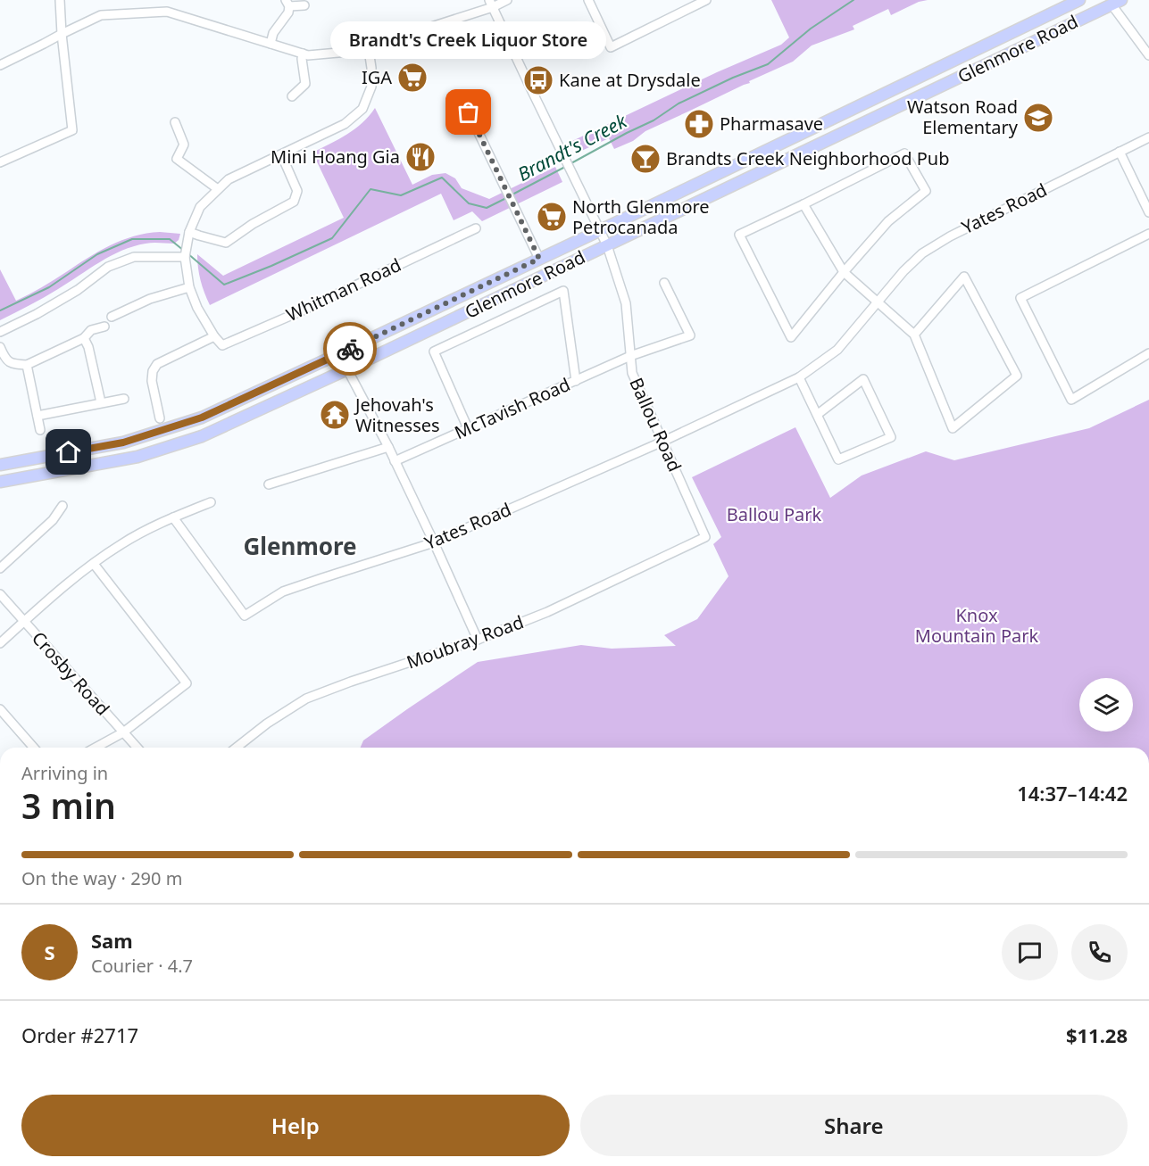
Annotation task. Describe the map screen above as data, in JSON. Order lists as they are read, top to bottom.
{
  "streets": {
    "main road": ["Glenmore Road"],
    "street": [
      "Yates Road",
      "Whitman Road",
      "McTavish Road",
      "Ballou Road",
      "Moubray Road",
      "Crosby Road"
    ]
  },
  "crossings": [
    ["Glenmore Road", "Ballou Road"],
    ["Yates Road", "Ballou Road"],
    ["McTavish Road", "Ballou Road"],
    ["Ballou Road", "Moubray Road"]
  ],
  "districts": ["Glenmore"],
  "water": ["Brandt's Creek"],
  "parks": ["Ballou Park", "Knox Mountain Park"],
  "places": {
    "supermarket": ["IGA", "North Glenmore Petrocanada"],
    "bus stop": ["Kane at Drysdale"],
    "other": ["Brandt's Creek Liquor Store"],
    "school or university": ["Watson Road Elementary"],
    "pharmacy": ["Pharmasave"],
    "restaurant": ["Mini Hoang Gia"],
    "bar": ["Brandts Creek Neighborhood Pub"],
    "temple": ["Jehovah's Witnesses"]
  },
  "page": {
    "bubble": "Brandt's Creek Liquor Store",
    "heading": ["3 min", "Arriving in", "14:37–14:42"],
    "panel": [
      "Sam",
      "Courier · 4.7",
      "Order #2717",
      "$11.28"
    ],
    "bar": "On the way · 290 m",
    "round": "S",
    "buttons": ["Help", "Share"]
  }
}
